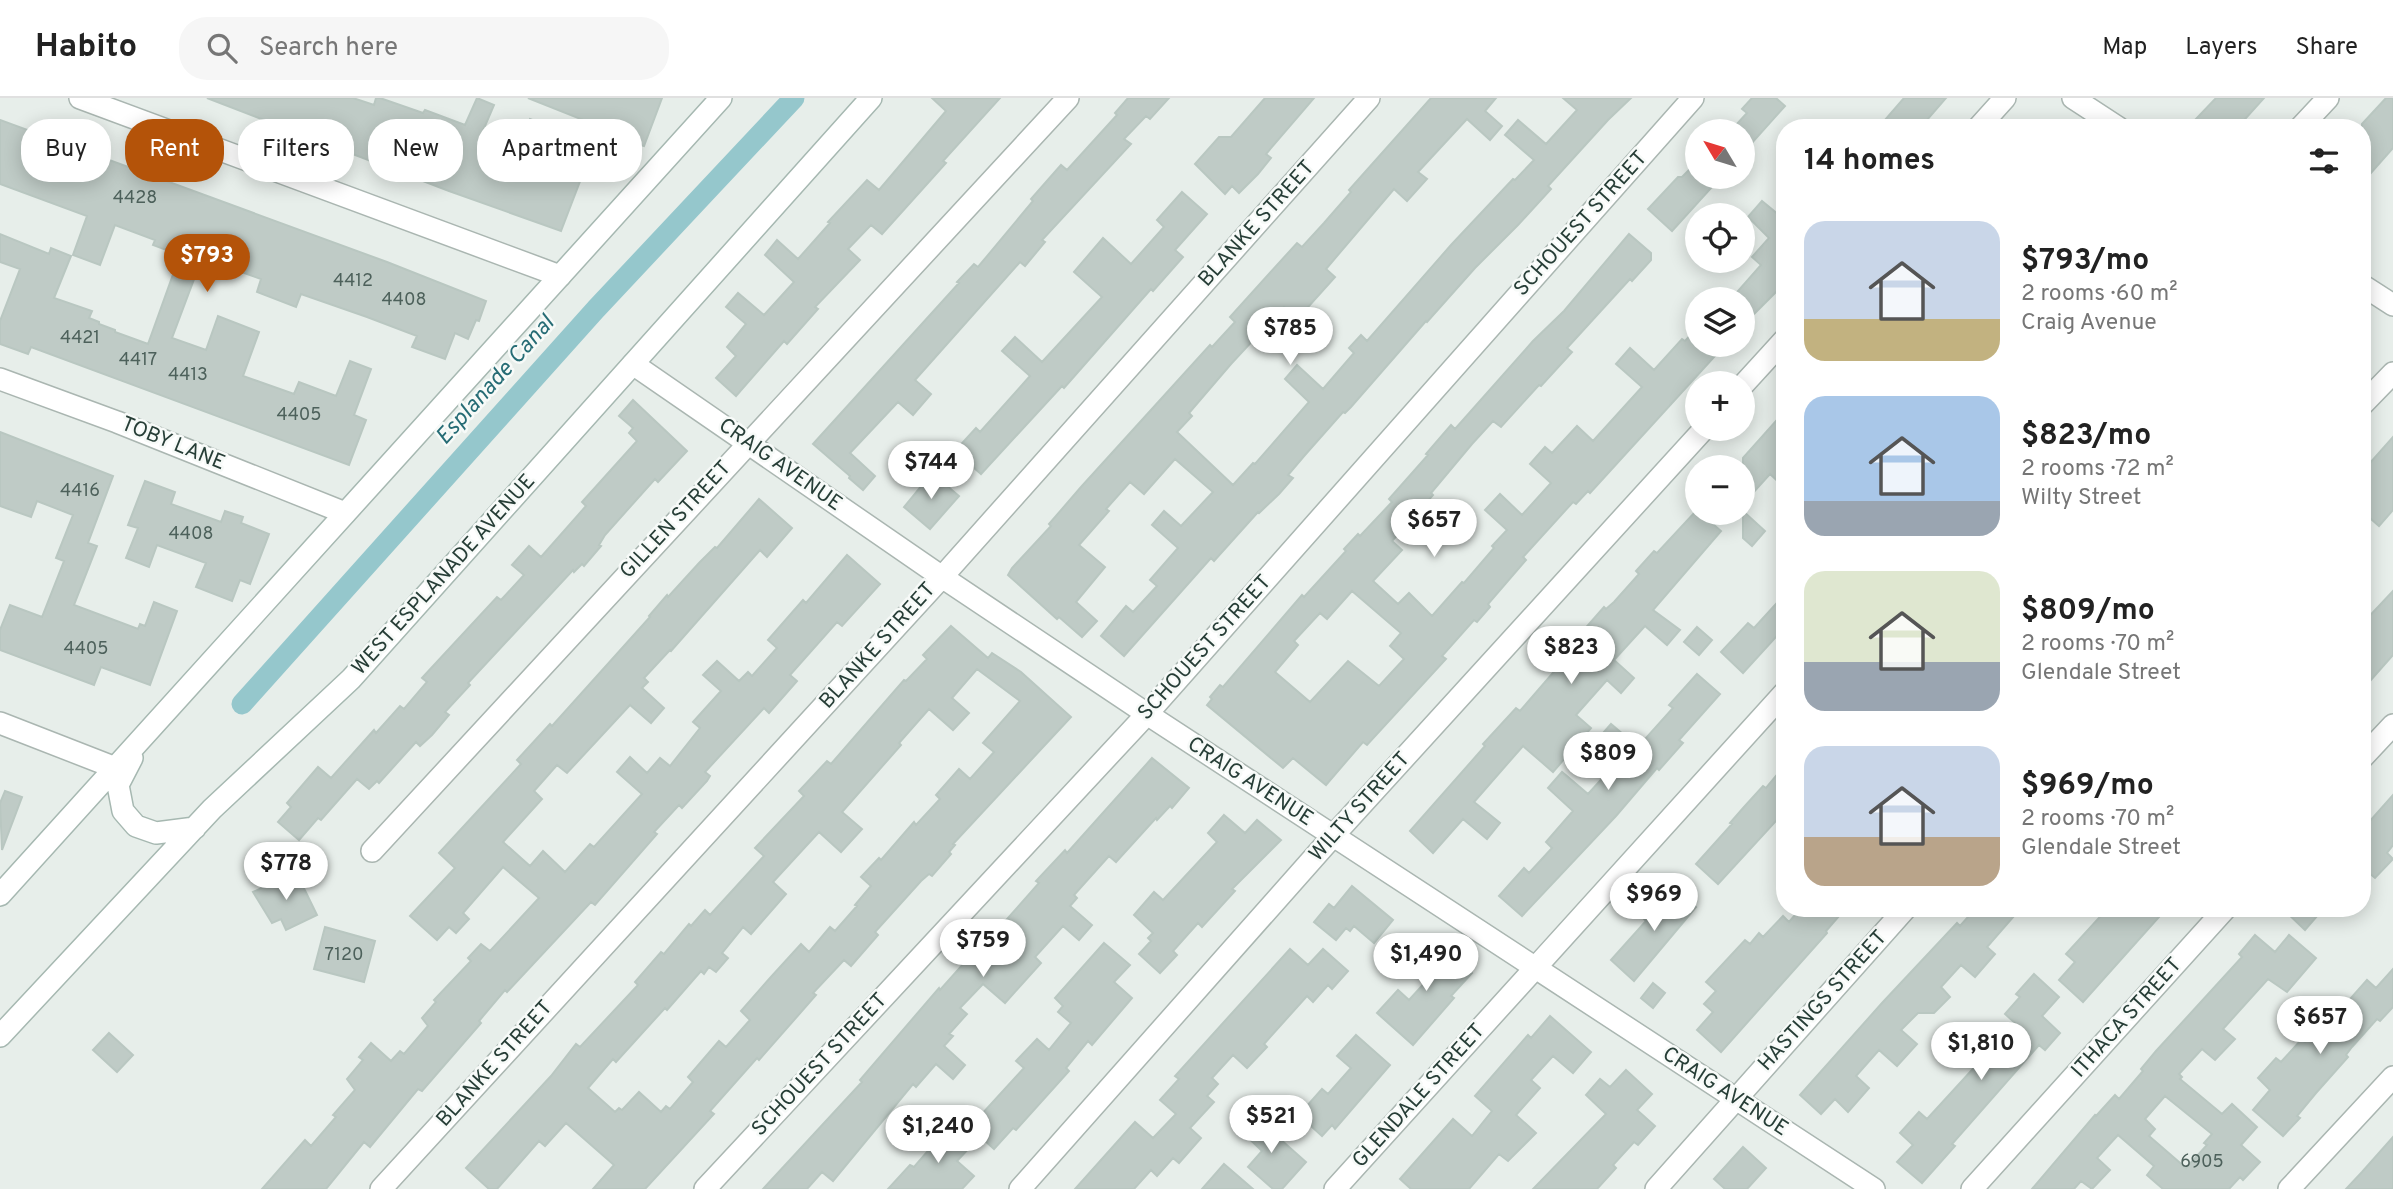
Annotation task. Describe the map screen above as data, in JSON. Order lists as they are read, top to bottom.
{
  "streets": {
    "street": [
      "BLANKE STREET",
      "SCHOUEST STREET",
      "TOBY LANE",
      "CRAIG AVENUE",
      "GILLEN STREET",
      "WEST ESPLANADE AVENUE",
      "WILTY STREET",
      "HASTINGS STREET",
      "ITHACA STREET",
      "GLENDALE STREET"
    ]
  },
  "crossings": [
    ["BLANKE STREET", "CRAIG AVENUE"],
    ["SCHOUEST STREET", "CRAIG AVENUE"],
    ["CRAIG AVENUE", "GILLEN STREET"],
    ["CRAIG AVENUE", "WEST ESPLANADE AVENUE"],
    ["CRAIG AVENUE", "WILTY STREET"],
    ["CRAIG AVENUE", "HASTINGS STREET"],
    ["CRAIG AVENUE", "GLENDALE STREET"]
  ],
  "water": ["Esplanade Canal"],
  "house_numbers": [
    "4428",
    "4412",
    "4408",
    "4421",
    "4417",
    "4413",
    "4405",
    "4416",
    "4408",
    "4405",
    "7120",
    "6905"
  ],
  "north": "top left",
  "page": {
    "header": "Habito",
    "search": "Search here",
    "nav": ["Map", "Layers", "Share"],
    "map_buttons": ["+", "−"],
    "chip": [
      "Buy",
      "Rent",
      "Filters",
      "New",
      "Apartment"
    ],
    "heading": "14 homes",
    "list": [
      {
        "name": "$793/mo",
        "note": "2 rooms · 60 m² · Craig Avenue"
      },
      {
        "name": "$823/mo",
        "note": "2 rooms · 72 m² · Wilty Street"
      },
      {
        "name": "$809/mo",
        "note": "2 rooms · 70 m² · Glendale Street"
      },
      {
        "name": "$969/mo",
        "note": "2 rooms · 70 m² · Glendale Street"
      }
    ],
    "price": [
      "$793",
      "$785",
      "$744",
      "$657",
      "$823",
      "$809",
      "$778",
      "$969",
      "$759",
      "$1,490",
      "$657",
      "$1,810",
      "$521",
      "$1,240"
    ]
  }
}
